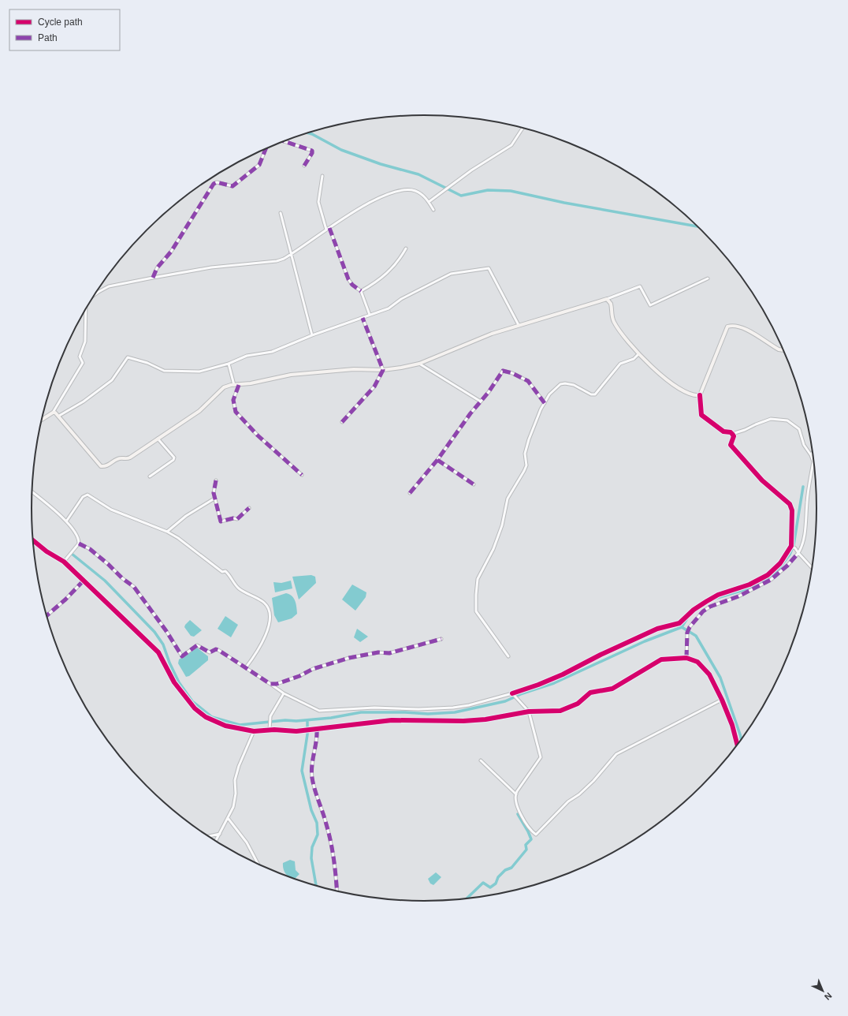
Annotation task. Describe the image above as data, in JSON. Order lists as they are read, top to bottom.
{
  "legend": ["Cycle path", "Path"],
  "north": "bottom right"
}
